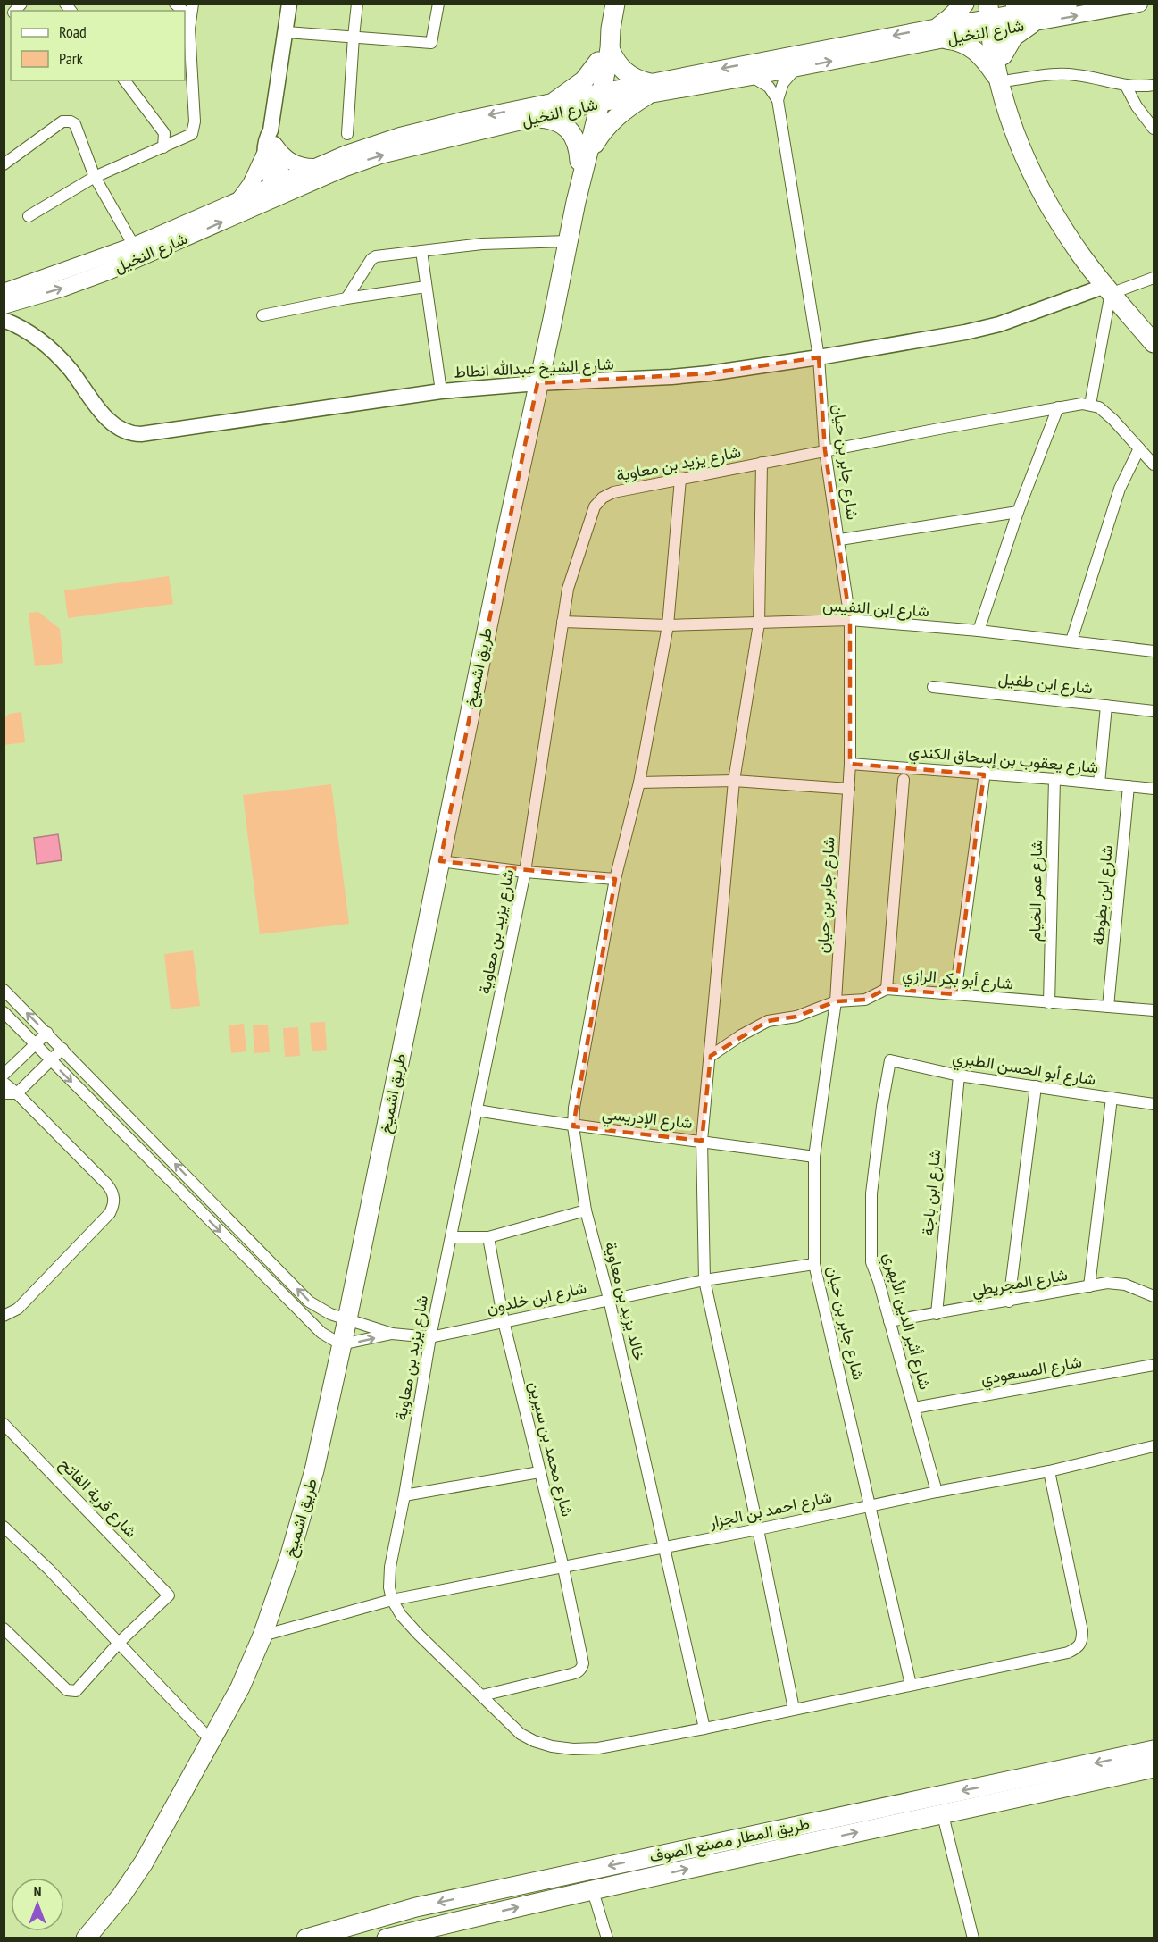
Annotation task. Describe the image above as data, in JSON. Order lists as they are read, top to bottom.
{
  "streets": {
    "highway": ["طريق اشميخ", "طريق المطار مصنع الصوف"],
    "main road": ["شارع النخيل", "شارع الشيخ عبدالله انطاط"],
    "street": [
      "شارع جابر بن حيان",
      "شارع يزيد بن معاوية",
      "شارع ابن النفيس",
      "شارع ابن طفيل",
      "شارع يعقوب بن إسحاق الكندي",
      "شارع عمر الخيام",
      "شارع ابن بطوطة",
      "شارع أبو بكر الرازي",
      "شارع أبو الحسن الطبري",
      "شارع الإدريسي",
      "شارع ابن باجة",
      "شارع المجريطي",
      "شارع ابن خلدون",
      "خالد يزيد بن معاوية",
      "شارع أثير الدين الأبهري",
      "شارع المسعودي",
      "شارع محمد بن سيرين",
      "شارع قرية الفاتح",
      "شارع احمد بن الجزار"
    ]
  },
  "crossings": [
    ["شارع الشيخ عبدالله انطاط", "شارع جابر بن حيان"],
    ["شارع الشيخ عبدالله انطاط", "طريق اشميخ"],
    ["شارع جابر بن حيان", "شارع يزيد بن معاوية"],
    ["شارع جابر بن حيان", "شارع ابن النفيس"],
    ["شارع جابر بن حيان", "شارع يعقوب بن إسحاق الكندي"],
    ["شارع جابر بن حيان", "شارع أبو بكر الرازي"],
    ["شارع جابر بن حيان", "شارع الإدريسي"],
    ["شارع جابر بن حيان", "شارع ابن خلدون"],
    ["شارع جابر بن حيان", "شارع احمد بن الجزار"],
    ["شارع يزيد بن معاوية", "شارع ابن النفيس"],
    ["شارع يزيد بن معاوية", "شارع الإدريسي"],
    ["شارع يزيد بن معاوية", "شارع ابن خلدون"],
    ["شارع يزيد بن معاوية", "خالد يزيد بن معاوية"],
    ["شارع يزيد بن معاوية", "شارع احمد بن الجزار"],
    ["شارع ابن النفيس", "خالد يزيد بن معاوية"],
    ["طريق اشميخ", "شارع احمد بن الجزار"],
    ["شارع يعقوب بن إسحاق الكندي", "شارع عمر الخيام"],
    ["شارع يعقوب بن إسحاق الكندي", "شارع ابن بطوطة"],
    ["شارع عمر الخيام", "شارع أبو بكر الرازي"],
    ["شارع ابن بطوطة", "شارع أبو بكر الرازي"],
    ["شارع أبو الحسن الطبري", "شارع ابن باجة"],
    ["شارع أبو الحسن الطبري", "شارع أثير الدين الأبهري"],
    ["شارع الإدريسي", "خالد يزيد بن معاوية"],
    ["شارع ابن باجة", "شارع المجريطي"],
    ["شارع المجريطي", "شارع أثير الدين الأبهري"],
    ["شارع ابن خلدون", "خالد يزيد بن معاوية"],
    ["شارع ابن خلدون", "شارع محمد بن سيرين"],
    ["خالد يزيد بن معاوية", "شارع احمد بن الجزار"],
    ["شارع أثير الدين الأبهري", "شارع المسعودي"],
    ["شارع أثير الدين الأبهري", "شارع احمد بن الجزار"],
    ["شارع محمد بن سيرين", "شارع احمد بن الجزار"]
  ],
  "legend": ["Road", "Park"],
  "north": "top"
}
